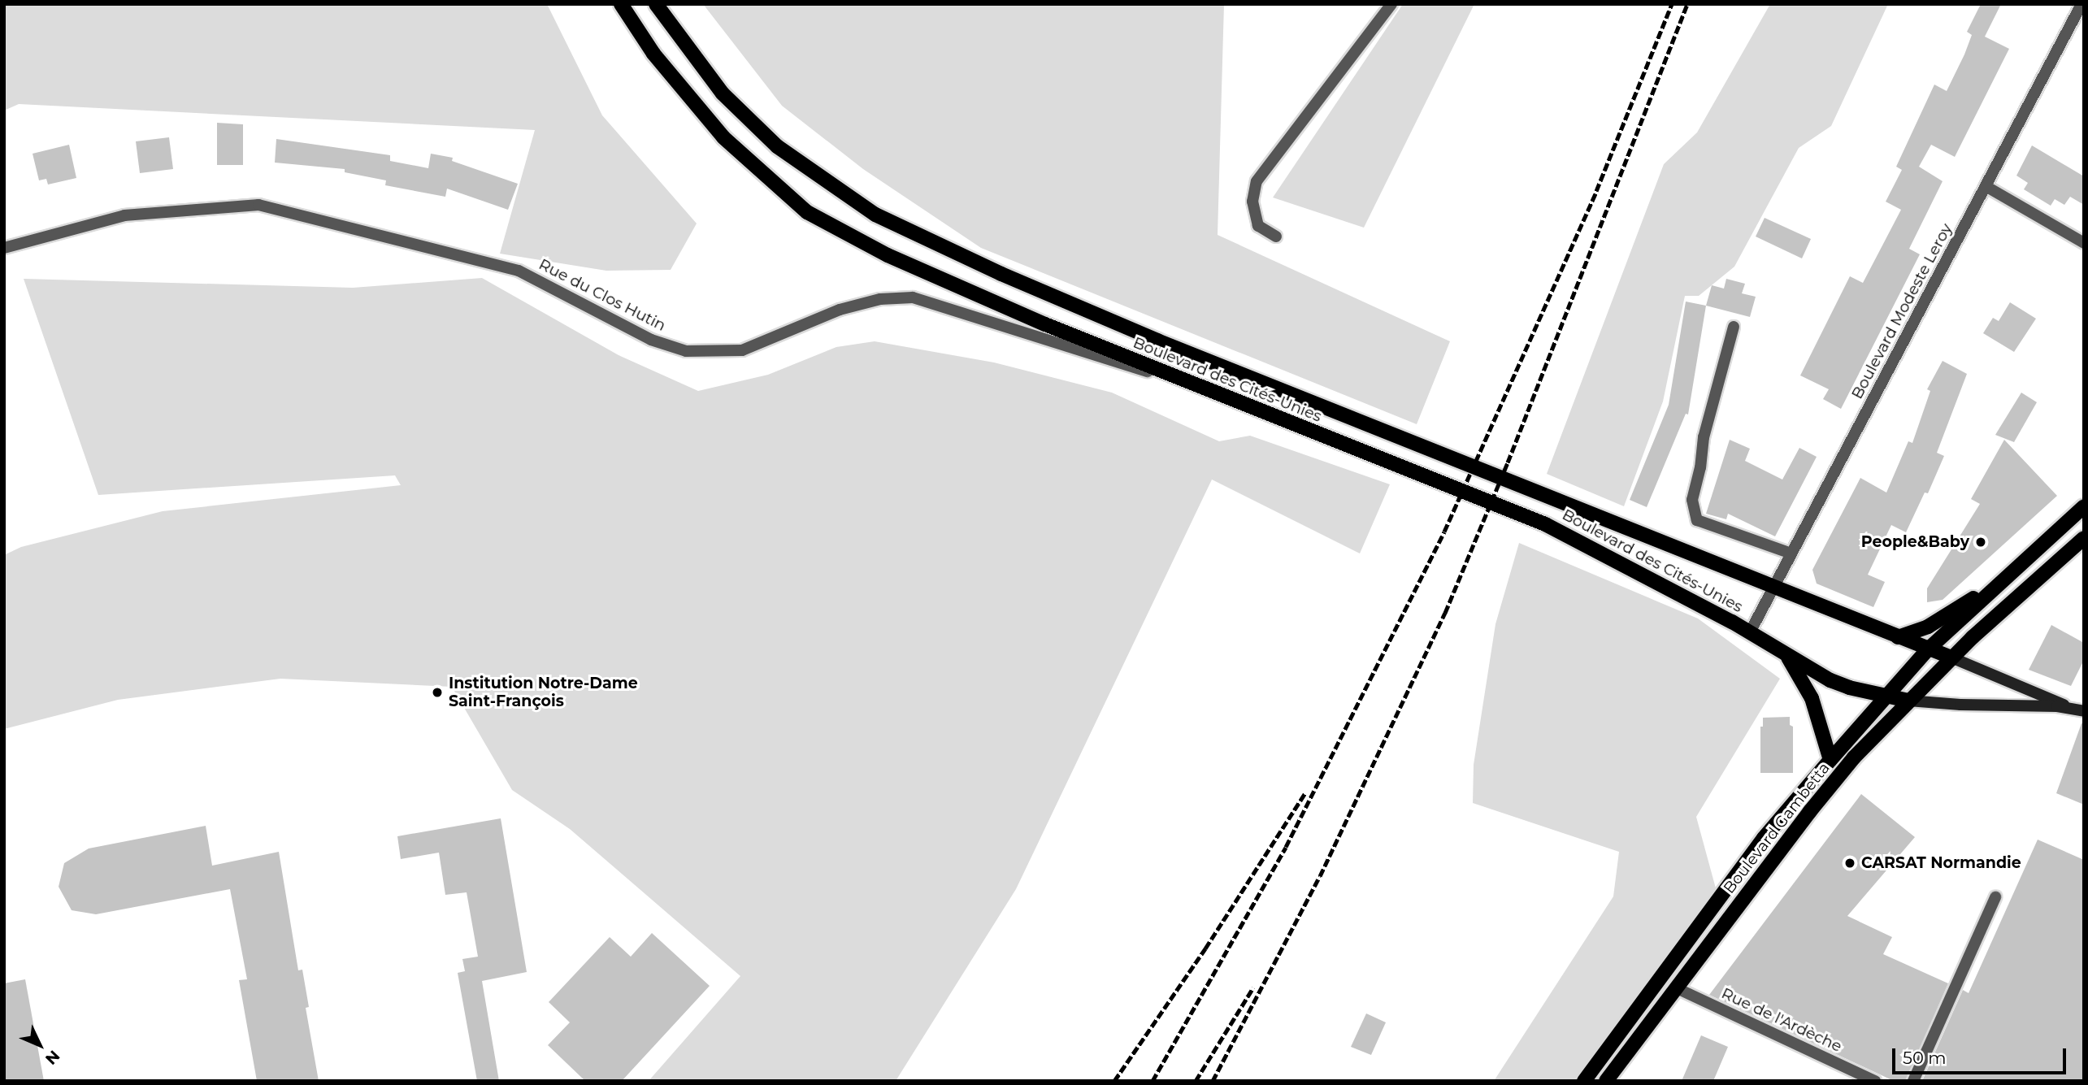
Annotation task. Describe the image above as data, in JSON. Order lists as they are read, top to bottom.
{
  "streets": {
    "main road": ["Boulevard des Cités-Unies", "Boulevard Gambetta"],
    "street": ["Rue du Clos Hutin", "Boulevard Modeste Leroy", "Rue de l'Ardèche"]
  },
  "crossings": [
    ["Rue du Clos Hutin", "Boulevard des Cités-Unies"],
    ["Boulevard Modeste Leroy", "Boulevard des Cités-Unies"],
    ["Boulevard des Cités-Unies", "Boulevard Gambetta"],
    ["Boulevard Gambetta", "Rue de l'Ardèche"]
  ],
  "places": ["People&Baby", "Institution Notre‐Dame Saint‐François", "CARSAT Normandie"],
  "scale_bar": "50 m",
  "north": "bottom right"
}
